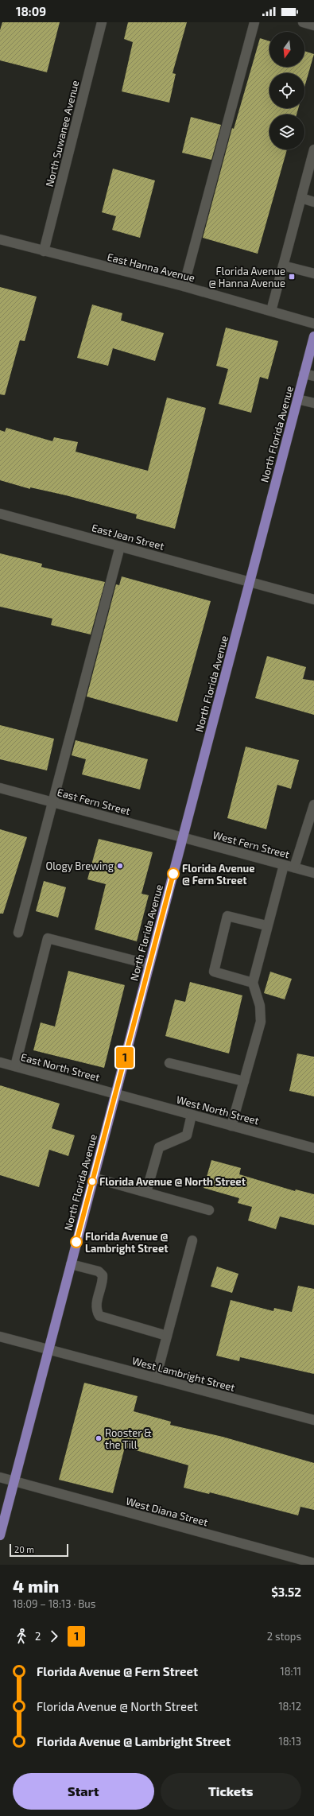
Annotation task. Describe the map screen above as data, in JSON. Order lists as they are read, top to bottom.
{
  "streets": {
    "main road": ["North Florida Avenue"],
    "street": [
      "North Suwanee Avenue",
      "East Hanna Avenue",
      "East Jean Street",
      "East Fern Street",
      "West Fern Street",
      "East North Street",
      "West North Street",
      "West Lambright Street",
      "West Diana Street"
    ]
  },
  "crossings": [
    ["North Suwanee Avenue", "East Hanna Avenue"],
    ["North Florida Avenue", "East Jean Street"],
    ["North Florida Avenue", "East Fern Street"],
    ["North Florida Avenue", "West Fern Street"],
    ["North Florida Avenue", "East North Street"],
    ["North Florida Avenue", "West North Street"],
    ["North Florida Avenue", "West Lambright Street"],
    ["North Florida Avenue", "West Diana Street"],
    ["East Fern Street", "West Fern Street"],
    ["East North Street", "West North Street"]
  ],
  "places": {
    "transit": ["Florida Avenue @ Hanna Avenue"],
    "other": [
      "Ology Brewing",
      "Florida Avenue @ Fern Street",
      "Florida Avenue @ North Street",
      "Florida Avenue @ Lambright Street",
      "Rooster & the Till"
    ]
  },
  "lines": ["bus line 1"],
  "scale_bar": "20 m",
  "north": "bottom",
  "page": {
    "status": "18:09",
    "on_map": "1",
    "scale": "20 m",
    "heading": ["4 min", "18:09 – 18:13 · Bus", "$3.52"],
    "legs": ["2", "1", "2 stops"],
    "list": [
      {
        "name": "Florida Avenue @ Fern Street",
        "value": "18:11"
      },
      {
        "name": "Florida Avenue @ North Street",
        "value": "18:12"
      },
      {
        "name": "Florida Avenue @ Lambright Street",
        "value": "18:13"
      }
    ],
    "buttons": ["Start", "Tickets"]
  }
}
